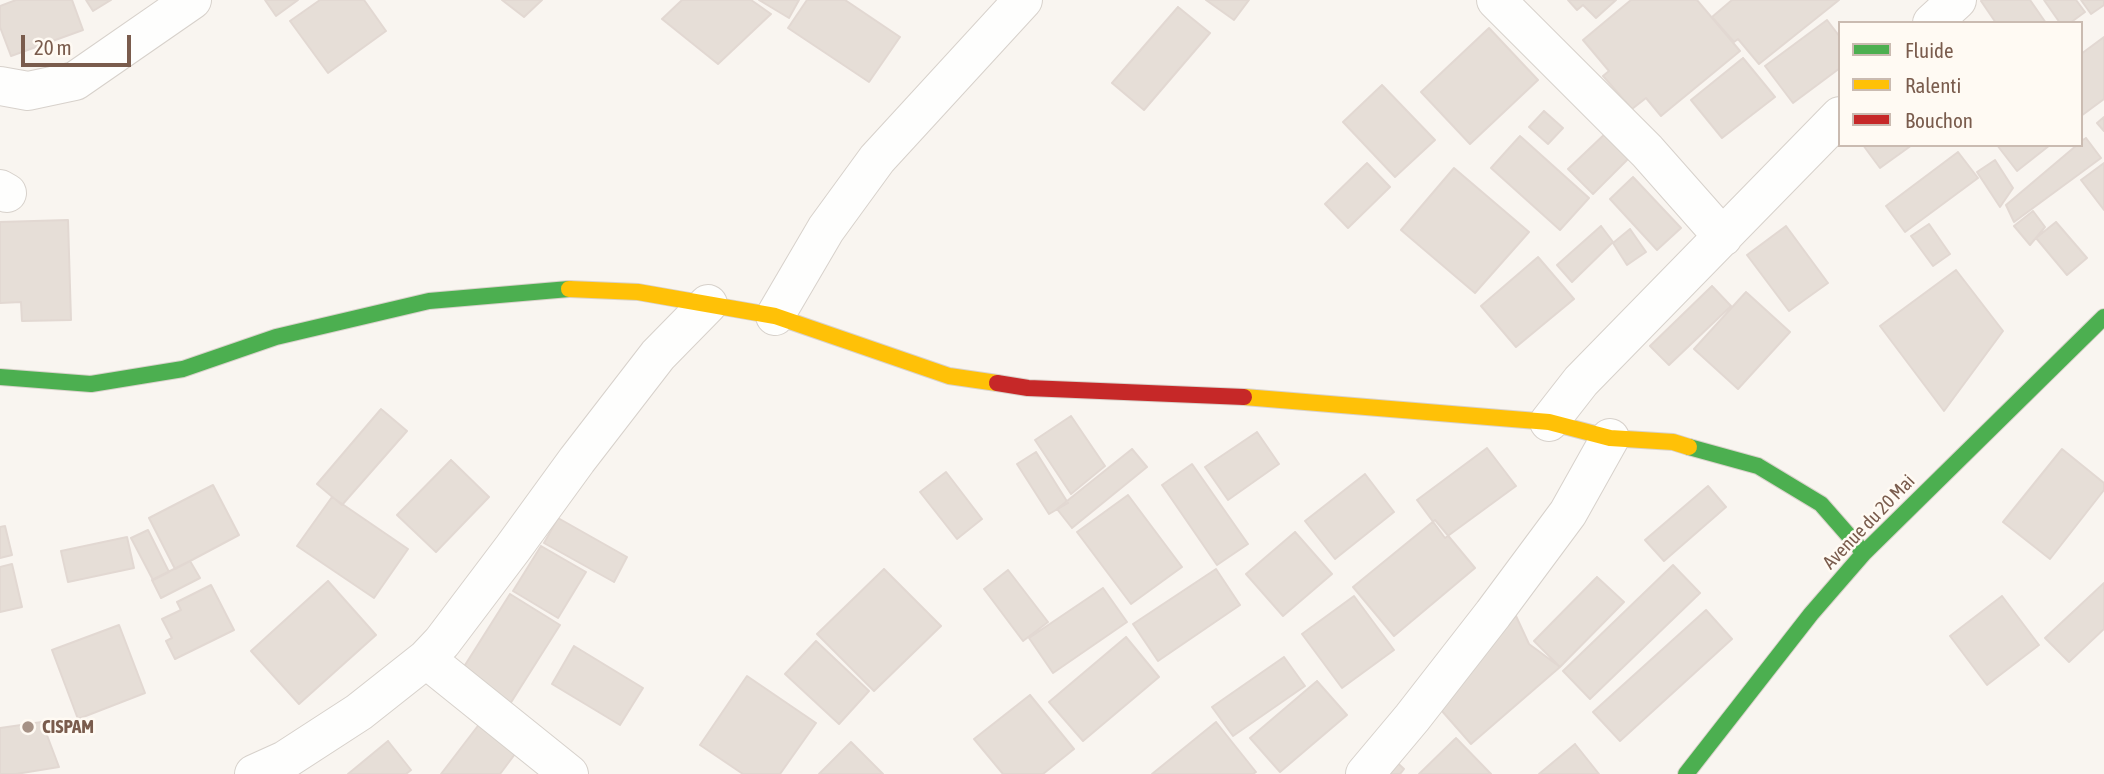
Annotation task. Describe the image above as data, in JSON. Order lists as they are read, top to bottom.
{
  "streets": {
    "street": ["Avenue du 20 Mai"]
  },
  "places": ["CISPAM"],
  "legend": ["Fluide", "Ralenti", "Bouchon"],
  "scale_bar": "20 m"
}
